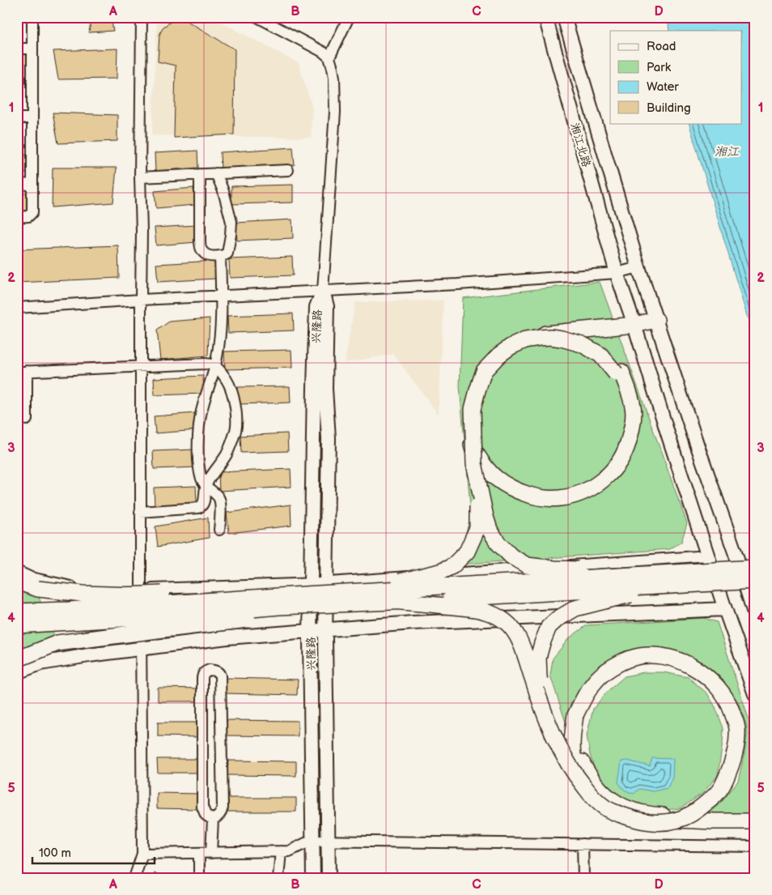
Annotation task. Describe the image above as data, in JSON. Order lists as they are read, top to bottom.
{
  "streets": {
    "main road": ["湘江北路", "兴隆路"]
  },
  "water": ["湘江"],
  "legend": [
    "Road",
    "Park",
    "Water",
    "Building"
  ],
  "scale_bar": "100 m",
  "grid": {
    "columns": [
      "A",
      "B",
      "C",
      "D"
    ],
    "rows": [
      "1",
      "2",
      "3",
      "4",
      "5"
    ]
  }
}
